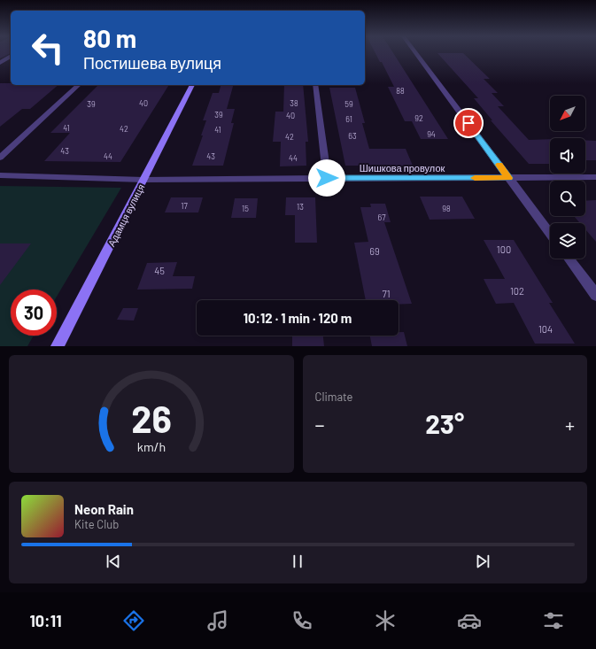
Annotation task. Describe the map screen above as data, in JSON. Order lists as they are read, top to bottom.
{
  "streets": {
    "street": ["Шишкова провулок", "Адамця вулиця"]
  },
  "crossings": [
    ["Шишкова провулок", "Адамця вулиця"]
  ],
  "house_numbers": [
    "88",
    "40",
    "38",
    "39",
    "59",
    "39",
    "40",
    "92",
    "61",
    "41",
    "42",
    "41",
    "94",
    "63",
    "42",
    "43",
    "44",
    "43",
    "44",
    "17",
    "13",
    "15",
    "98",
    "67",
    "100",
    "69",
    "45",
    "102",
    "71",
    "104"
  ],
  "north": "bottom left",
  "page": {
    "turn": ["80 m", "Постишева вулиця"],
    "limit": "30",
    "trip": "10:12 · 1 min · 120 m",
    "tile": "Climate",
    "heat": ["−", "23°", "+"],
    "song": ["Neon Rain", "Kite Club"],
    "tabs": "10:11",
    "gauge": ["26", "km/h"]
  }
}
